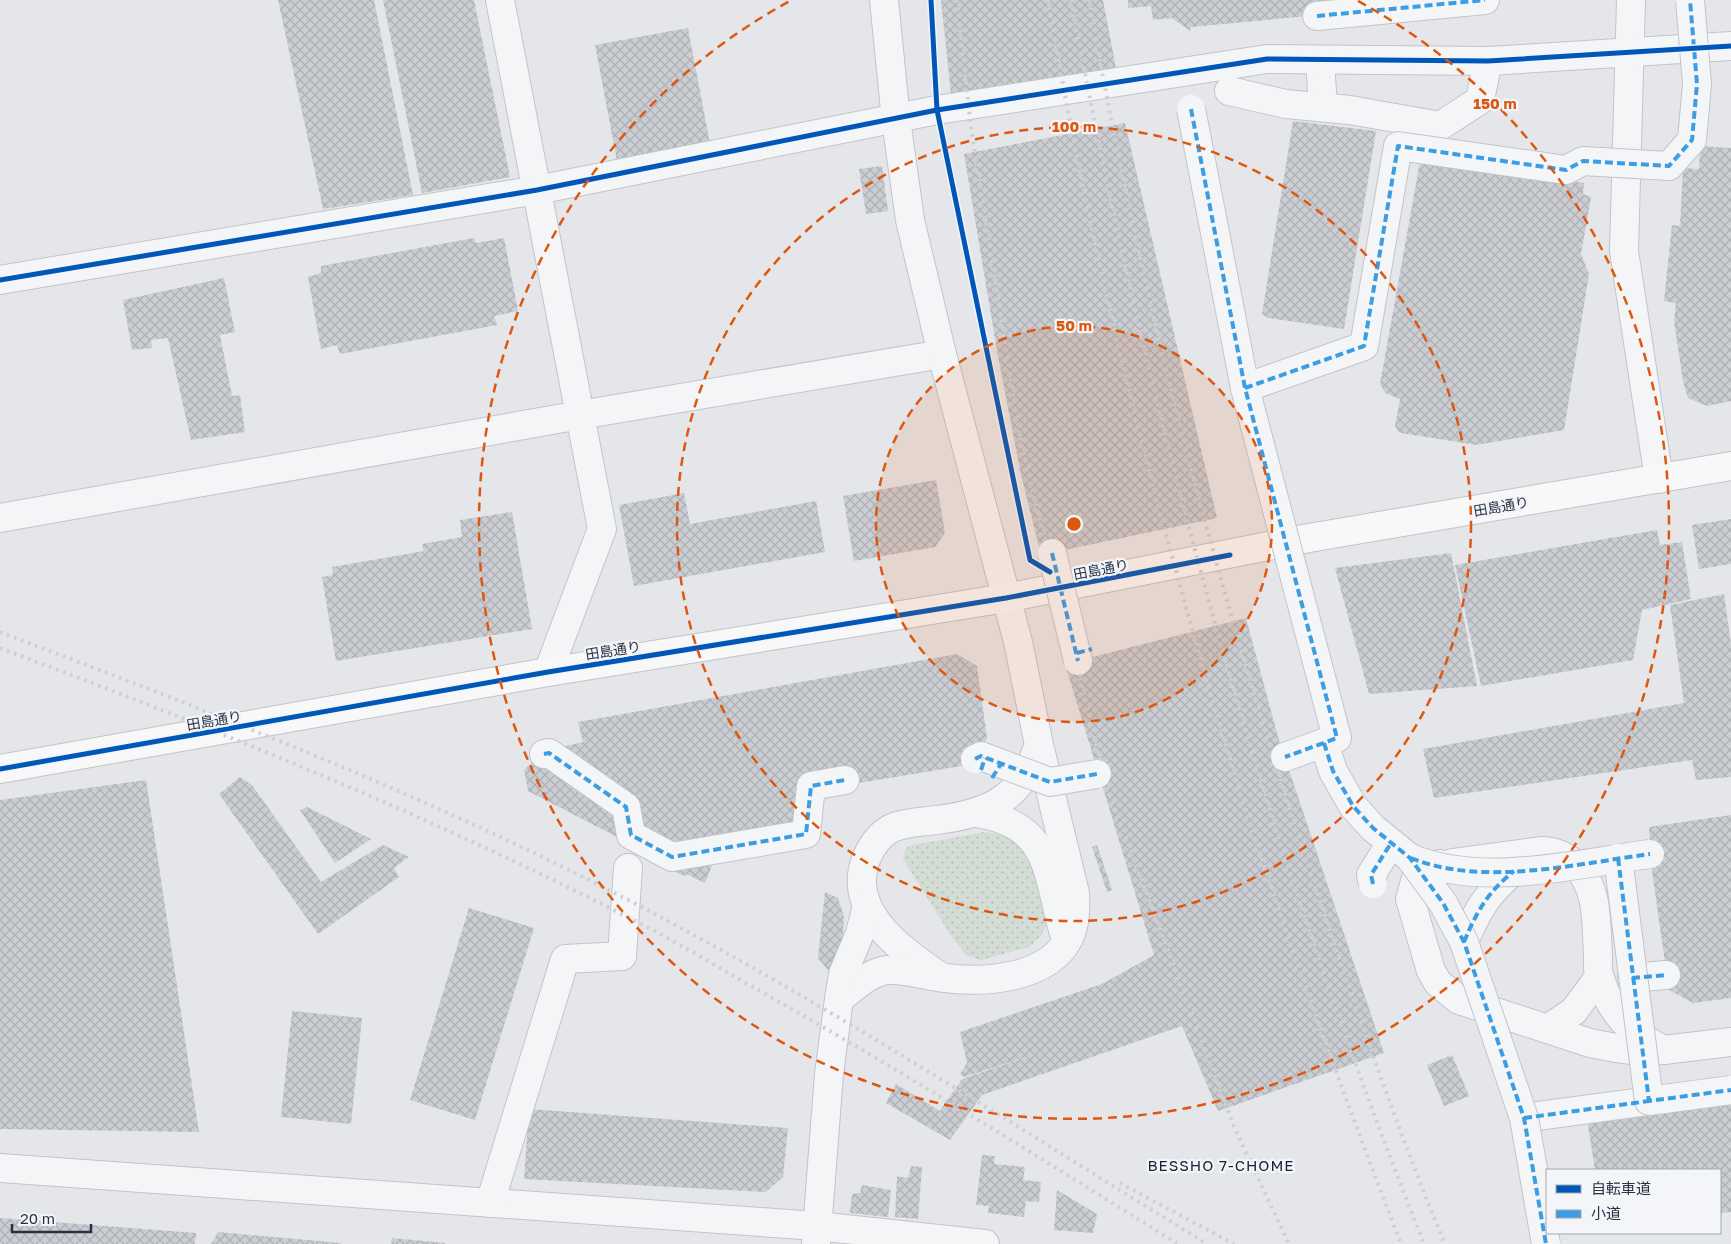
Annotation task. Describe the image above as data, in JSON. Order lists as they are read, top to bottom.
{
  "streets": {
    "main road": ["田島通り"]
  },
  "districts": ["BESSHO 7-CHOME"],
  "legend": ["自転車道", "小道"],
  "scale_bar": "20 m",
  "rings": ["150 m", "100 m", "50 m"]
}
